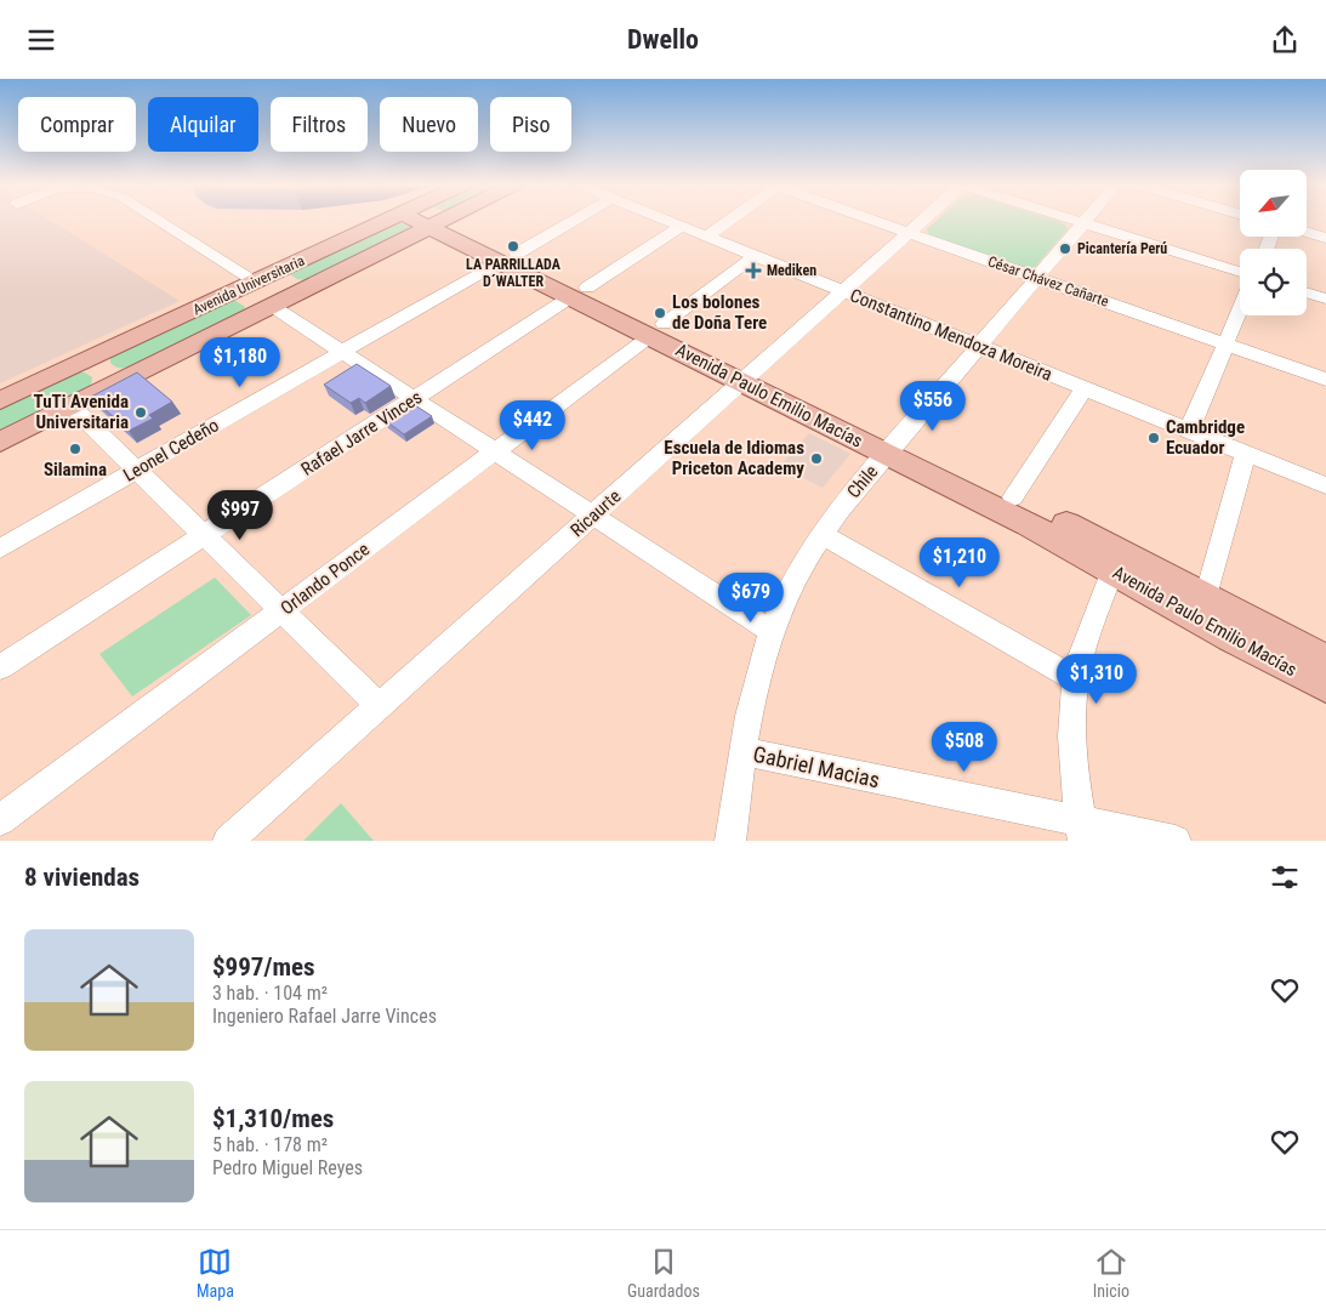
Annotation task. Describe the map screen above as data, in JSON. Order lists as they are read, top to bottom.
{
  "streets": {
    "main road": ["Avenida Universitaria", "Avenida Paulo Emilio Macías"],
    "street": [
      "César Chávez Cañarte",
      "Constantino Mendoza Moreira",
      "Rafael Jarre Vinces",
      "Leonel Cedeño",
      "Chile",
      "Ricaurte",
      "Orlando Ponce",
      "Gabriel Macias"
    ]
  },
  "crossings": [
    ["César Chávez Cañarte", "Chile"],
    ["César Chávez Cañarte", "Ricaurte"],
    ["Avenida Universitaria", "Avenida Paulo Emilio Macías"],
    ["Constantino Mendoza Moreira", "Rafael Jarre Vinces"],
    ["Constantino Mendoza Moreira", "Chile"],
    ["Constantino Mendoza Moreira", "Ricaurte"],
    ["Constantino Mendoza Moreira", "Orlando Ponce"],
    ["Avenida Paulo Emilio Macías", "Rafael Jarre Vinces"],
    ["Avenida Paulo Emilio Macías", "Leonel Cedeño"],
    ["Avenida Paulo Emilio Macías", "Chile"],
    ["Avenida Paulo Emilio Macías", "Ricaurte"],
    ["Avenida Paulo Emilio Macías", "Orlando Ponce"],
    ["Chile", "Gabriel Macias"]
  ],
  "places": {
    "other": [
      "LA PARRILLADA D´WALTER",
      "Picantería Perú",
      "Los bolones de Doña Tere",
      "TuTi Avenida Universitaria",
      "Cambridge Ecuador",
      "Silamina",
      "Escuela de Idiomas Priceton Academy"
    ],
    "health": ["Mediken"]
  },
  "north": "bottom left",
  "page": {
    "header": "Dwello",
    "chip": [
      "Comprar",
      "Alquilar",
      "Filtros",
      "Nuevo",
      "Piso"
    ],
    "price": [
      "$1,180",
      "$556",
      "$442",
      "$997",
      "$1,210",
      "$679",
      "$1,310",
      "$508"
    ],
    "heading": "8 viviendas",
    "list": [
      {
        "name": "$997/mes",
        "note": "3 hab. · 104 m² · Ingeniero Rafael Jarre Vinces"
      },
      {
        "name": "$1,310/mes",
        "note": "5 hab. · 178 m² · Pedro Miguel Reyes"
      }
    ],
    "tabs": ["Mapa", "Guardados", "Inicio"]
  }
}
